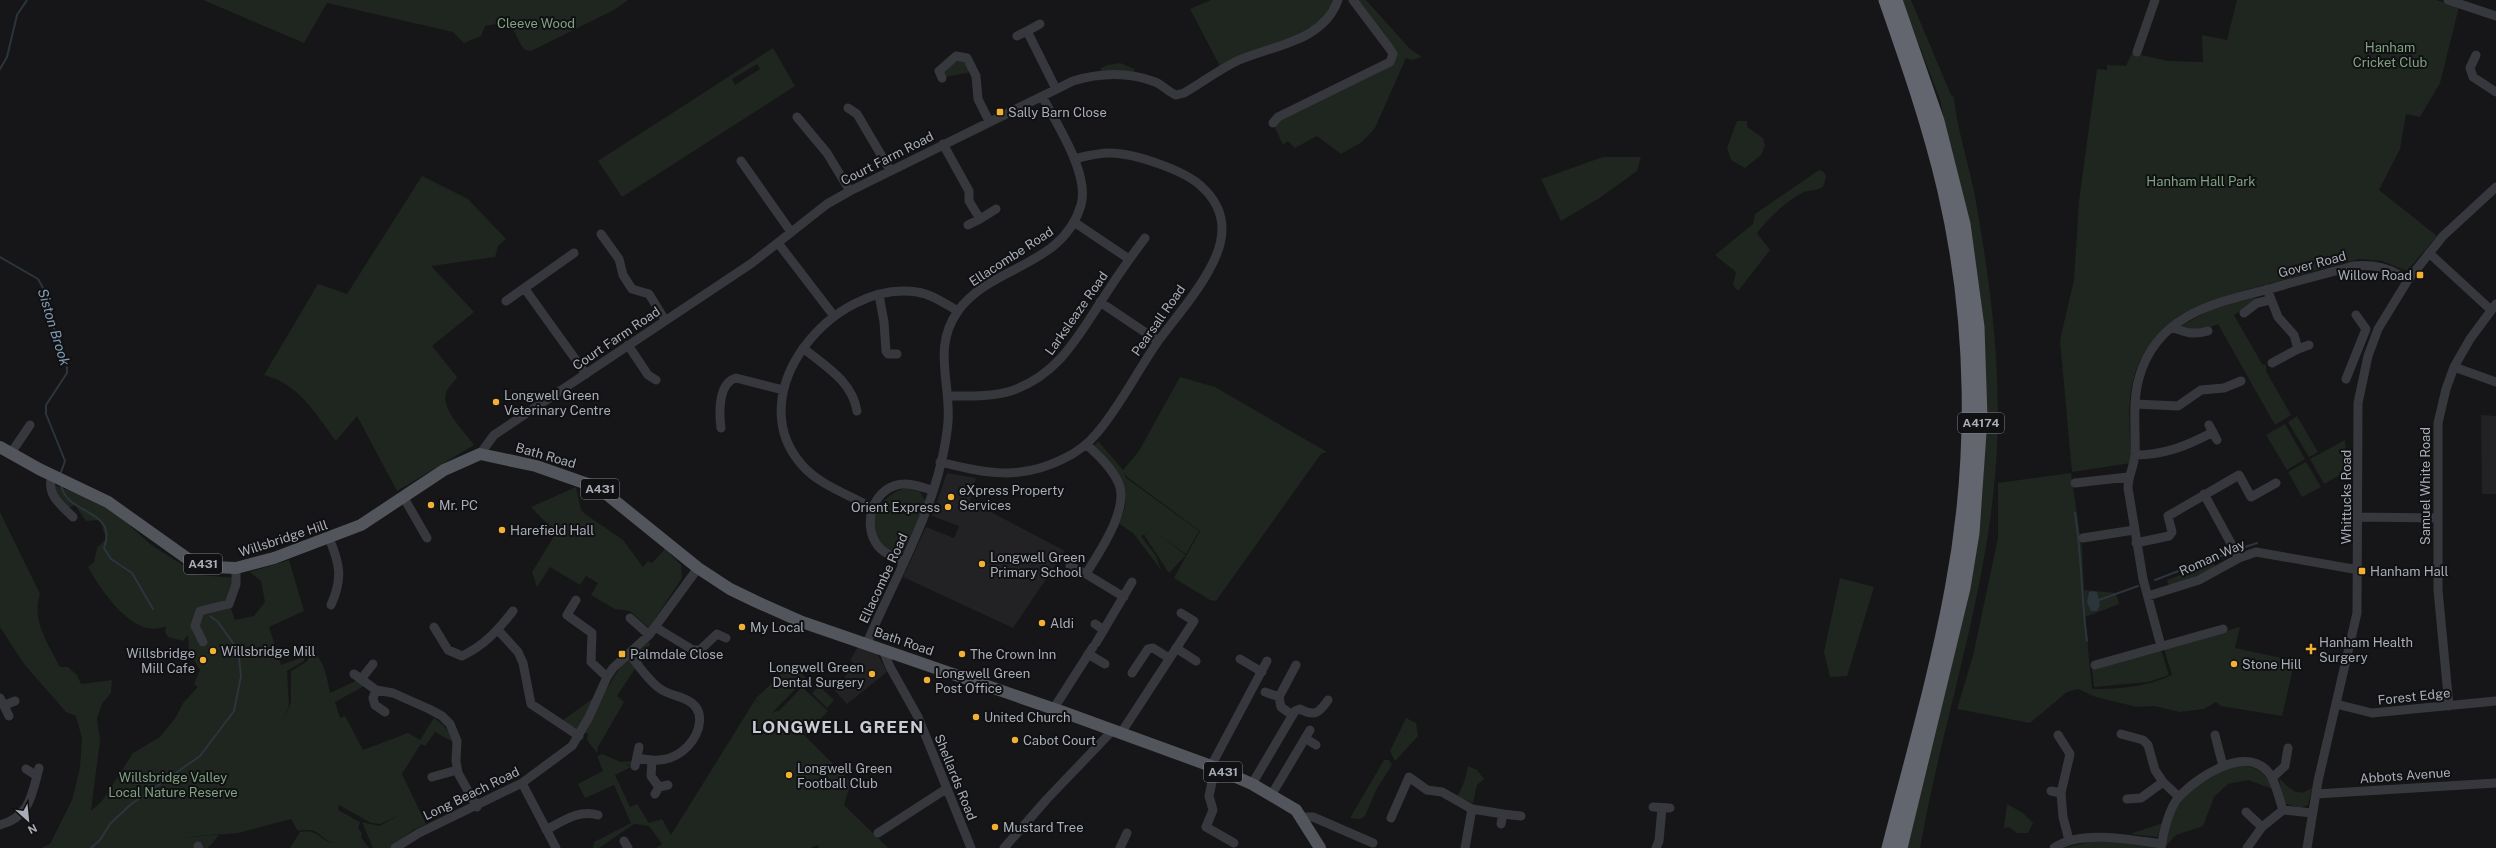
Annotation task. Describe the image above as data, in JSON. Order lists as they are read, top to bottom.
{
  "streets": {
    "highway": ["A4174"],
    "main road": ["Bath Road", "A431", "Willsbridge Hill"],
    "street": [
      "Court Farm Road",
      "Ellacombe Road",
      "Gover Road",
      "Larksleaze Road",
      "Pearsall Road",
      "Samuel White Road",
      "Whittucks Road",
      "Roman Way",
      "Forest Edge",
      "Abbots Avenue",
      "Shellards Road",
      "Long Beach Road"
    ]
  },
  "crossings": [
    ["Court Farm Road", "Ellacombe Road"],
    ["Court Farm Road", "Bath Road"],
    ["Court Farm Road", "Willsbridge Hill"],
    ["Ellacombe Road", "Larksleaze Road"],
    ["Ellacombe Road", "Pearsall Road"],
    ["Ellacombe Road", "Bath Road"],
    ["Gover Road", "Whittucks Road"],
    ["Bath Road", "Willsbridge Hill"],
    ["Bath Road", "Shellards Road"],
    ["Bath Road", "Long Beach Road"],
    ["Samuel White Road", "Forest Edge"],
    ["A431", "Willsbridge Hill"],
    ["Whittucks Road", "Roman Way"],
    ["Whittucks Road", "Forest Edge"],
    ["Whittucks Road", "Abbots Avenue"]
  ],
  "districts": ["LONGWELL GREEN"],
  "water": ["Siston Brook"],
  "parks": [
    "Cleeve Wood",
    "Hanham Cricket Club",
    "Hanham Hall Park",
    "Willsbridge Valley Local Nature Reserve"
  ],
  "places": {
    "transit": [
      "Sally Barn Close",
      "Willow Road",
      "Hanham Hall",
      "Palmdale Close"
    ],
    "other": [
      "Longwell Green Veterinary Centre",
      "eXpress Property Services",
      "Mr. PC",
      "Orient Express",
      "Harefield Hall",
      "Longwell Green Primary School",
      "Aldi",
      "My Local",
      "Willsbridge Mill",
      "The Crown Inn",
      "Willsbridge Mill Cafe",
      "Stone Hill",
      "Longwell Green Dental Surgery",
      "Longwell Green Post Office",
      "United Church",
      "Cabot Court",
      "Longwell Green Football Club",
      "Mustard Tree"
    ],
    "health": ["Hanham Health Surgery"]
  },
  "north": "bottom right"
}
